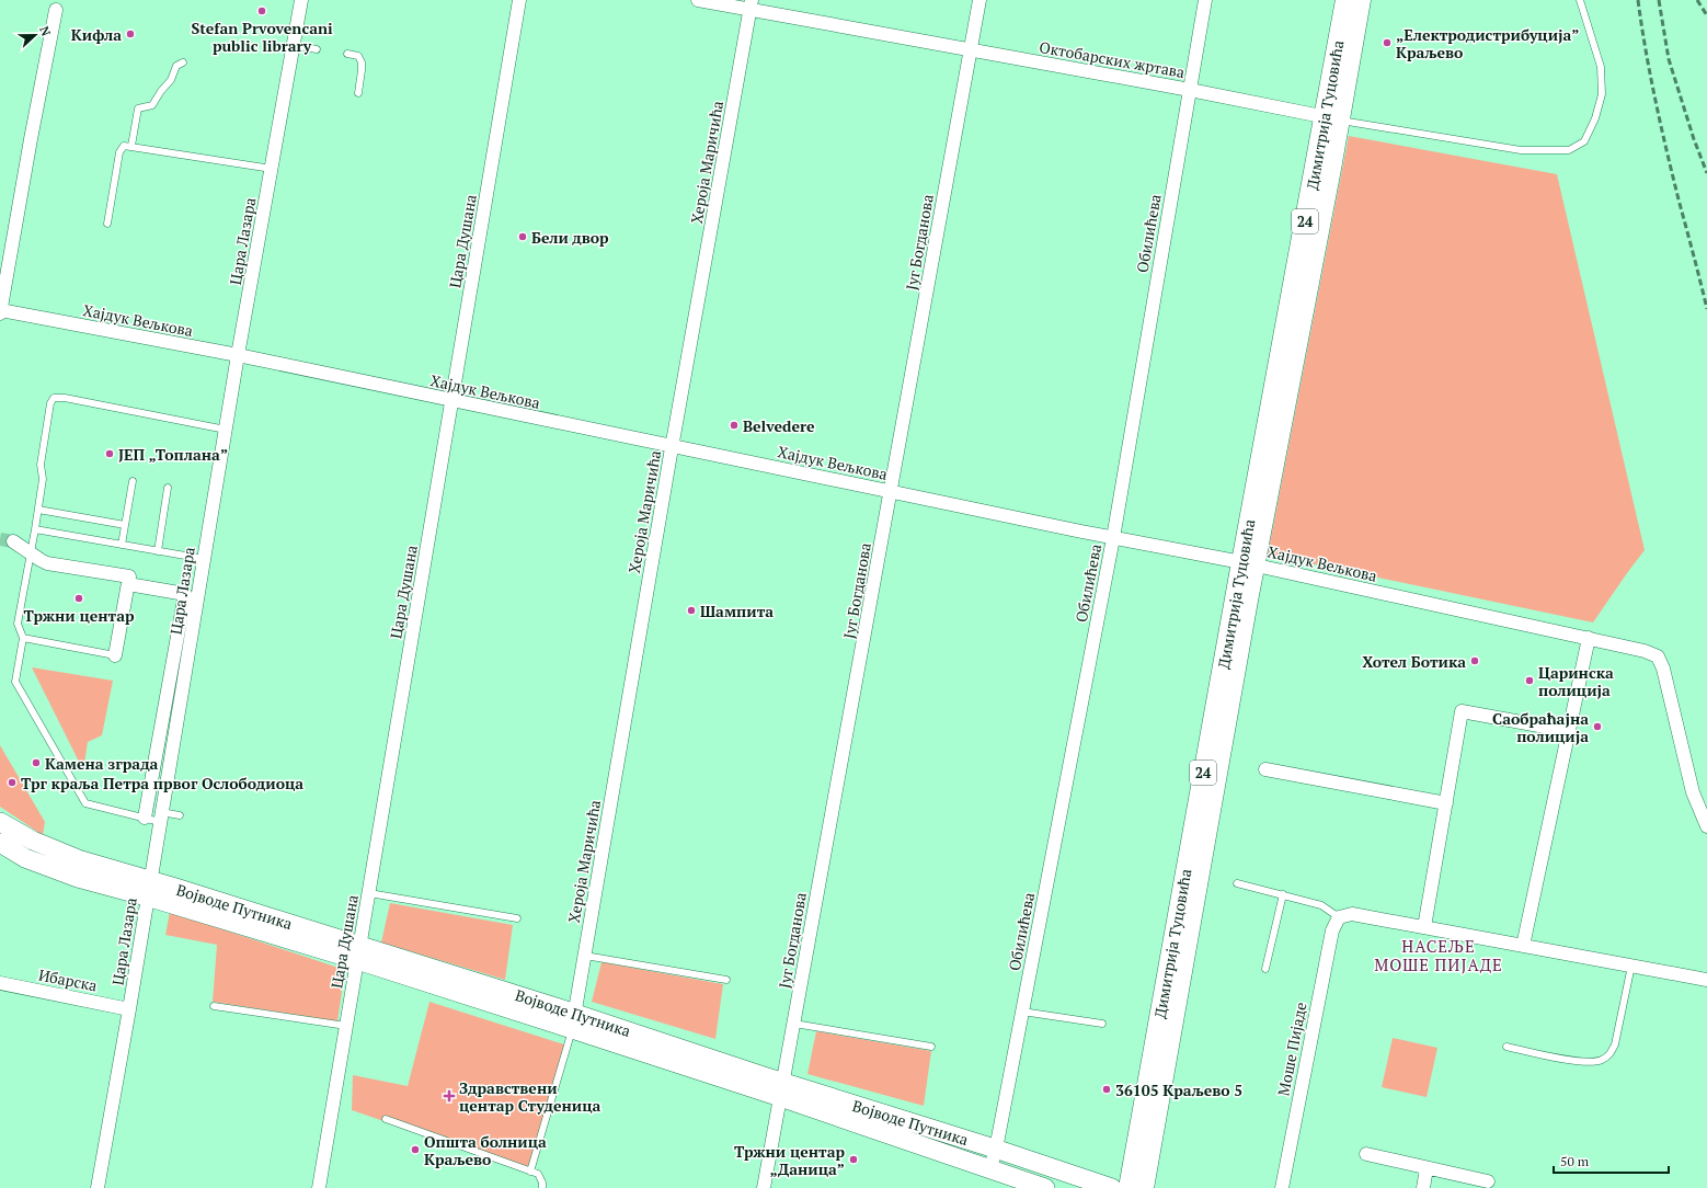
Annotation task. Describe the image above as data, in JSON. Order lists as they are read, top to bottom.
{
  "streets": {
    "main road": ["Димитрија Туцовића", "24", "Војводе Путника"],
    "street": [
      "Октобарских жртава",
      "Хероја Маричића",
      "Обилићева",
      "Цара Лазара",
      "Цара Душана",
      "Југ Богданова",
      "Хајдук Вељкова",
      "Ибарска",
      "Моше Пијаде"
    ]
  },
  "crossings": [
    ["Октобарских жртава", "Димитрија Туцовића"],
    ["Октобарских жртава", "Хероја Маричића"],
    ["Октобарских жртава", "Обилићева"],
    ["Октобарских жртава", "Југ Богданова"],
    ["Димитрија Туцовића", "Хајдук Вељкова"],
    ["Хероја Маричића", "Хајдук Вељкова"],
    ["Хероја Маричића", "Војводе Путника"],
    ["Обилићева", "Хајдук Вељкова"],
    ["Обилићева", "Војводе Путника"],
    ["Цара Лазара", "Хајдук Вељкова"],
    ["Цара Лазара", "Војводе Путника"],
    ["Цара Лазара", "Ибарска"],
    ["Цара Душана", "Хајдук Вељкова"],
    ["Цара Душана", "Војводе Путника"],
    ["Југ Богданова", "Хајдук Вељкова"],
    ["Југ Богданова", "Војводе Путника"]
  ],
  "districts": ["НАСЕЉЕ МОШЕ ПИЈАДЕ"],
  "places": {
    "other": [
      "Stefan Prvovencani public library",
      "Кифла",
      "„Електродистрибуција” Краљево",
      "Бели двор",
      "Belvedere",
      "ЈЕП „Топлана”",
      "Тржни центар",
      "Шампита",
      "Хотел Ботика",
      "Царинска полиција",
      "Саобраћајна полиција",
      "Камена зграда",
      "Трг краља Петра првог Ослободиоца",
      "36105 Краљево 5",
      "Општа болница Краљево",
      "Тржни центар „Даница”"
    ],
    "health": ["Здравствени центар Студеница"]
  },
  "scale_bar": "50 m",
  "north": "right"
}
